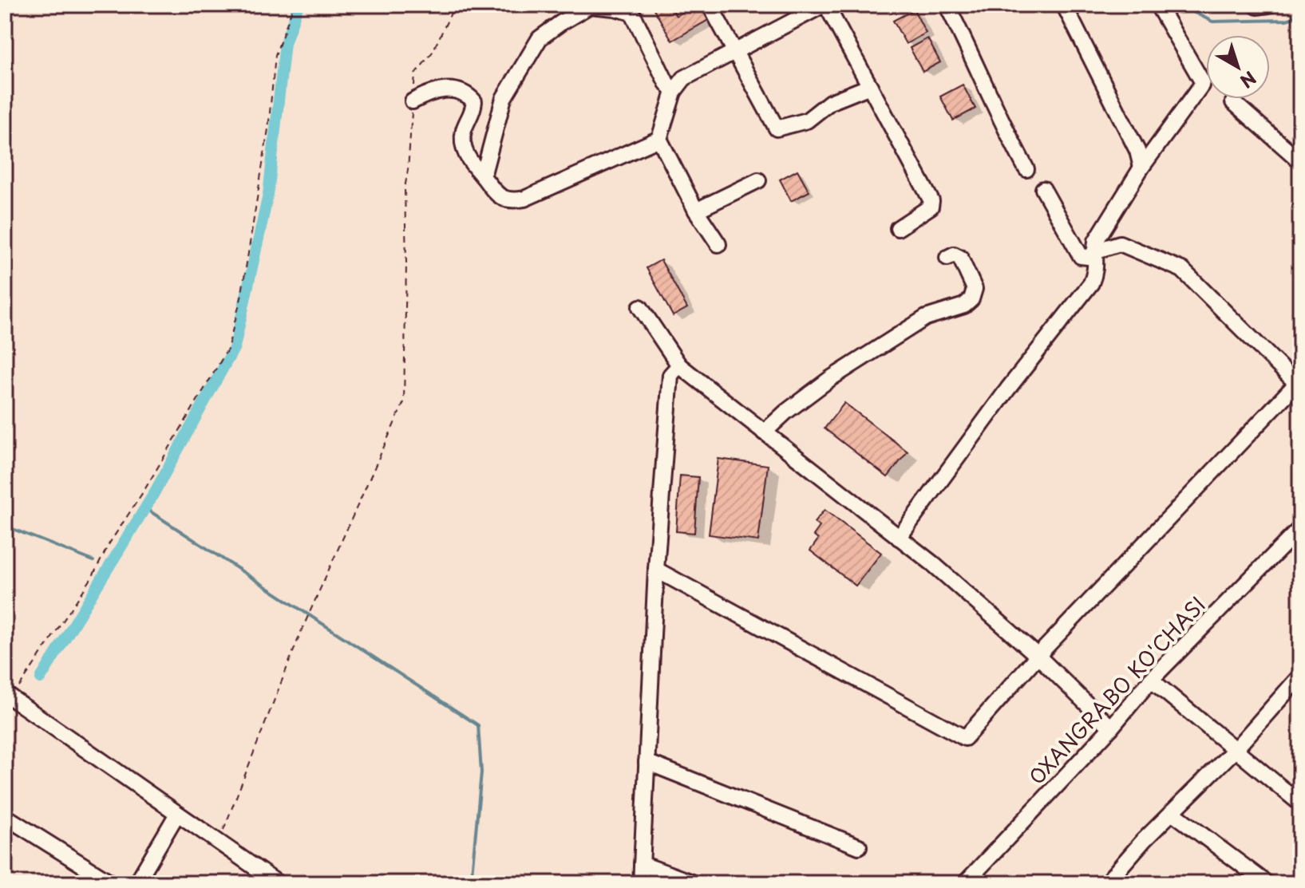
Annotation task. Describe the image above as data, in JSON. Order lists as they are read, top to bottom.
{
  "streets": {
    "street": ["OXANGRABO KO'CHASI"]
  },
  "north": "bottom right"
}
